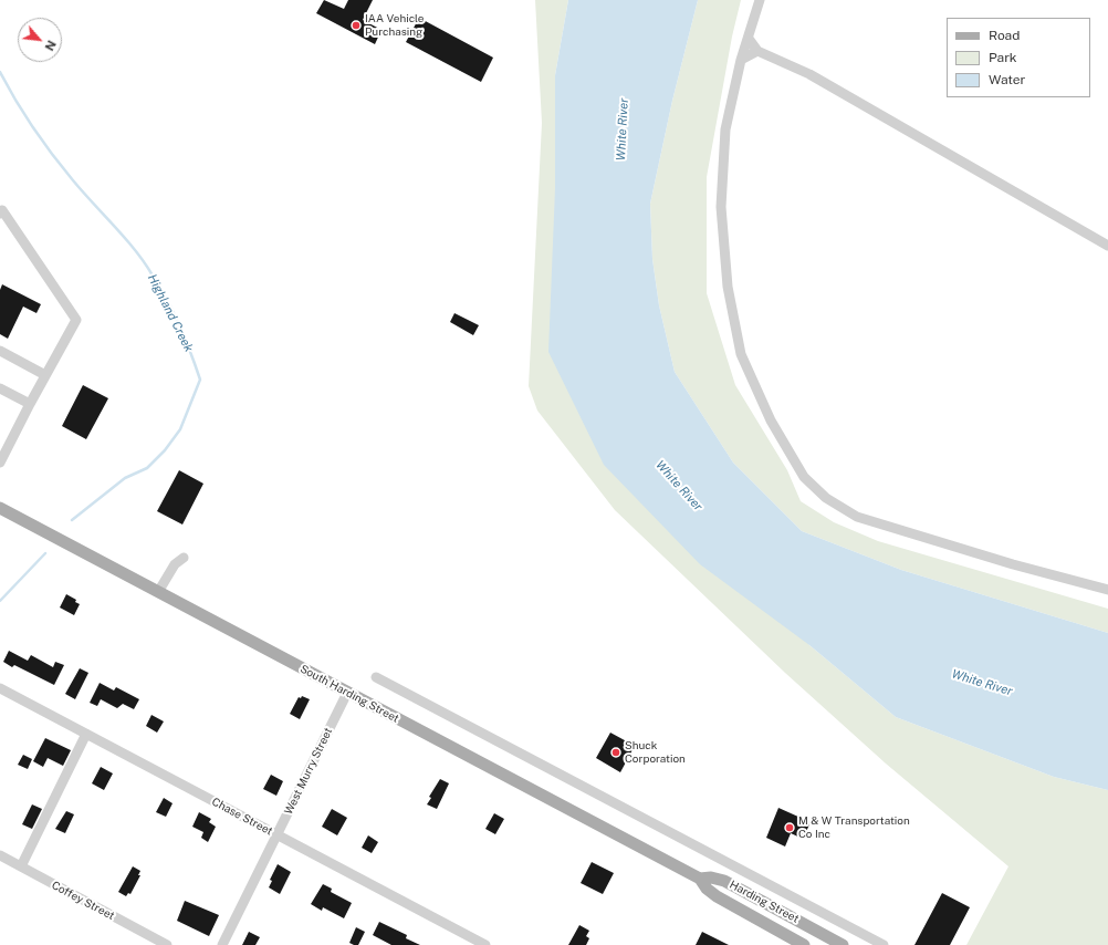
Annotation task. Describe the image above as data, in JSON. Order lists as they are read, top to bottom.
{
  "streets": {
    "main road": ["South Harding Street", "Harding Street"],
    "street": ["West Murry Street", "Chase Street", "Coffey Street"]
  },
  "crossings": [
    ["South Harding Street", "West Murry Street"],
    ["South Harding Street", "Harding Street"],
    ["West Murry Street", "Chase Street"]
  ],
  "water": ["White River", "Highland Creek"],
  "places": ["IAA Vehicle Purchasing", "Shuck Corporation", "M & W Transportation Co Inc"],
  "legend": ["Road", "Park", "Water"],
  "north": "bottom right"
}
